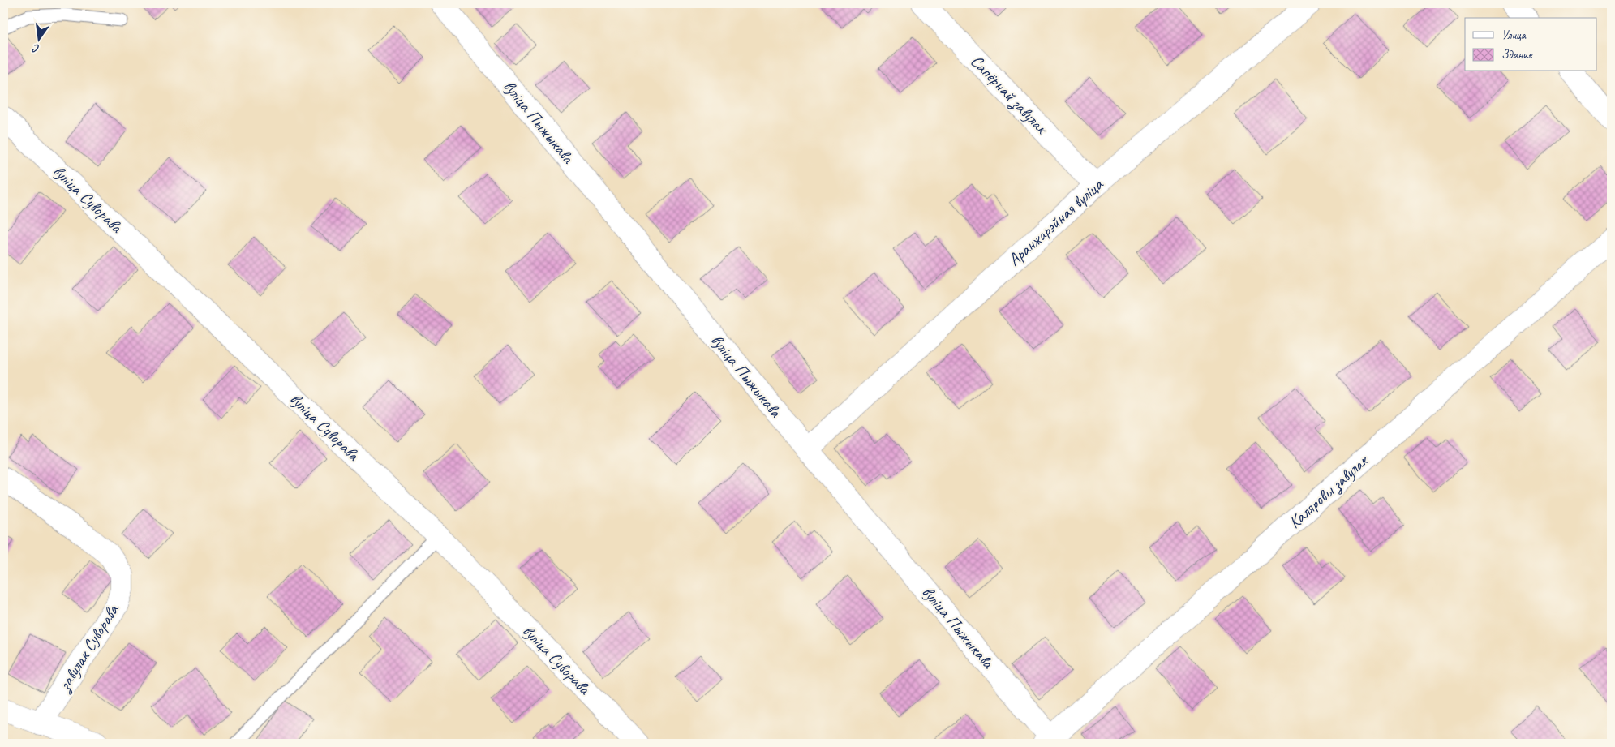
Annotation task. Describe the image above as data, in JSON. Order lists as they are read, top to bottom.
{
  "streets": {
    "street": [
      "Сапёрнай завулак",
      "вуліца Пыжыкава",
      "вуліца Суворава",
      "Аранжарэйная вуліца",
      "Каляровы завулак",
      "завулак Суворава"
    ]
  },
  "crossings": [
    ["Сапёрнай завулак", "Аранжарэйная вуліца"],
    ["вуліца Пыжыкава", "Аранжарэйная вуліца"],
    ["вуліца Пыжыкава", "Каляровы завулак"]
  ],
  "legend": ["Улица", "Здание"],
  "north": "bottom"
}
